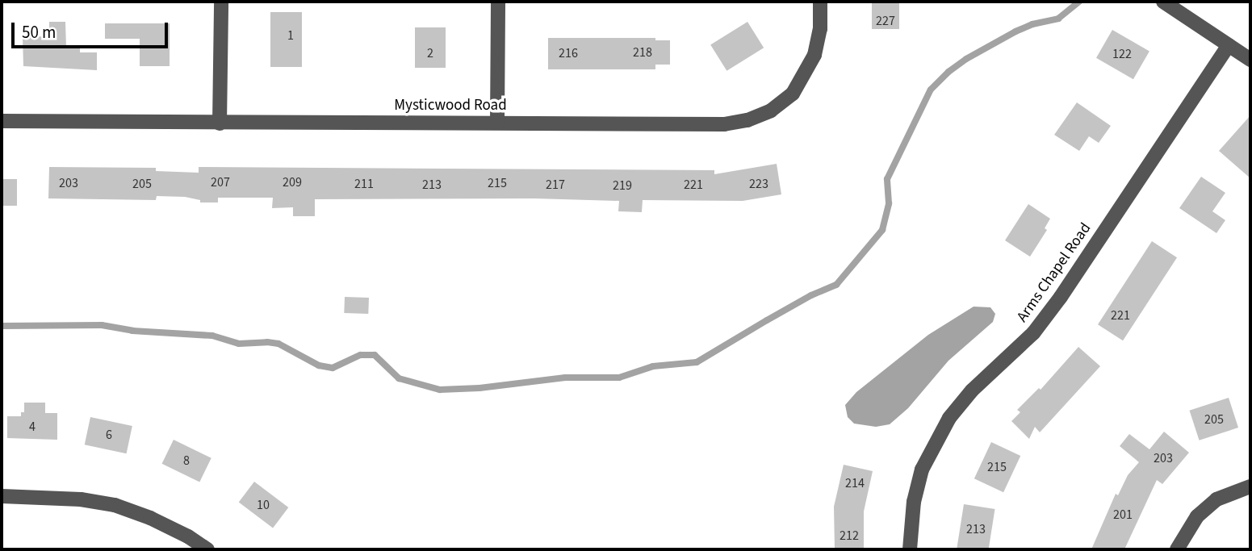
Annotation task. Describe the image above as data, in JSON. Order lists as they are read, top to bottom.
{
  "streets": {
    "street": ["Mysticwood Road", "Arms Chapel Road"]
  },
  "house_numbers": [
    "227",
    "1",
    "218",
    "2",
    "216",
    "122",
    "207",
    "209",
    "203",
    "215",
    "205",
    "211",
    "223",
    "213",
    "217",
    "221",
    "219",
    "221",
    "205",
    "4",
    "6",
    "203",
    "8",
    "215",
    "214",
    "10",
    "201",
    "213",
    "212"
  ],
  "scale_bar": "50 m"
}
